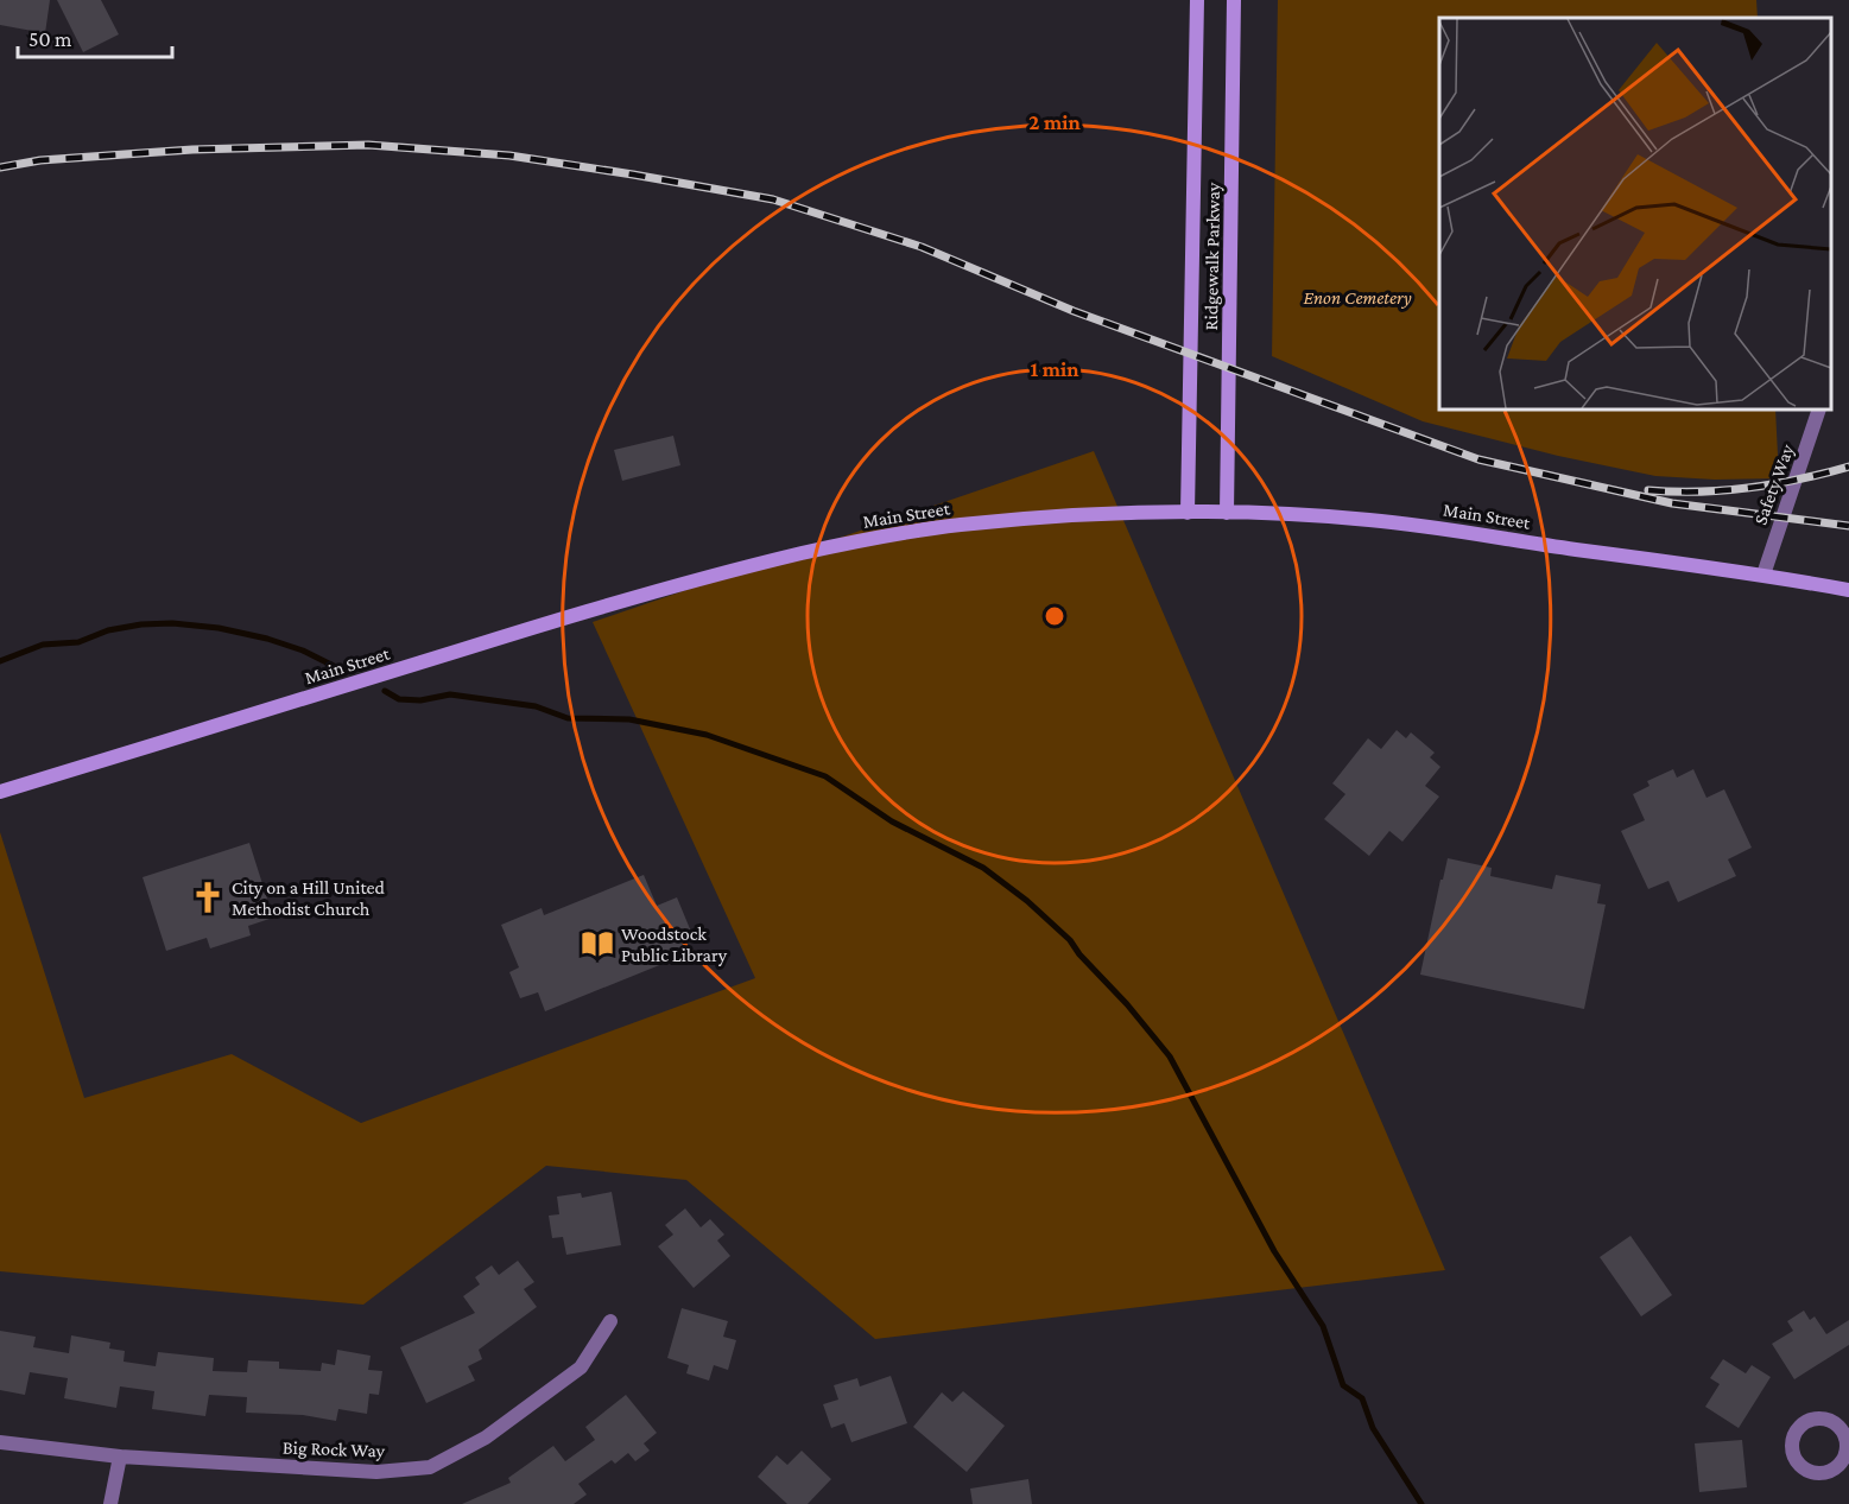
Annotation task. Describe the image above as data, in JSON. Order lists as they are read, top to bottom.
{
  "streets": {
    "main road": ["Ridgewalk Parkway", "Main Street"],
    "street": ["Safety Way", "Big Rock Way"]
  },
  "crossings": [
    ["Ridgewalk Parkway", "Main Street"],
    ["Safety Way", "Main Street"]
  ],
  "parks": ["Enon Cemetery"],
  "places": {
    "church": ["City on a Hill United Methodist Church"],
    "library": ["Woodstock Public Library"]
  },
  "scale_bar": "50 m",
  "rings": ["2 min", "1 min"]
}
